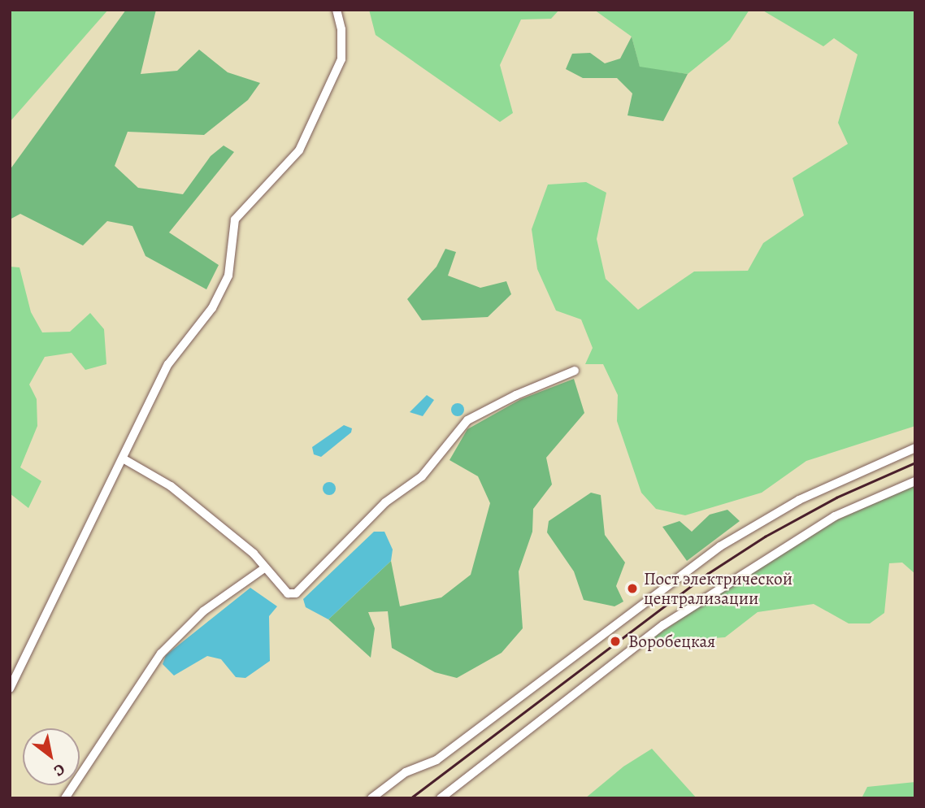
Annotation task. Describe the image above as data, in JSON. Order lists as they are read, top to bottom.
{
  "places": ["Пост электрической централизации", "Воробецкая"],
  "north": "bottom right"
}
